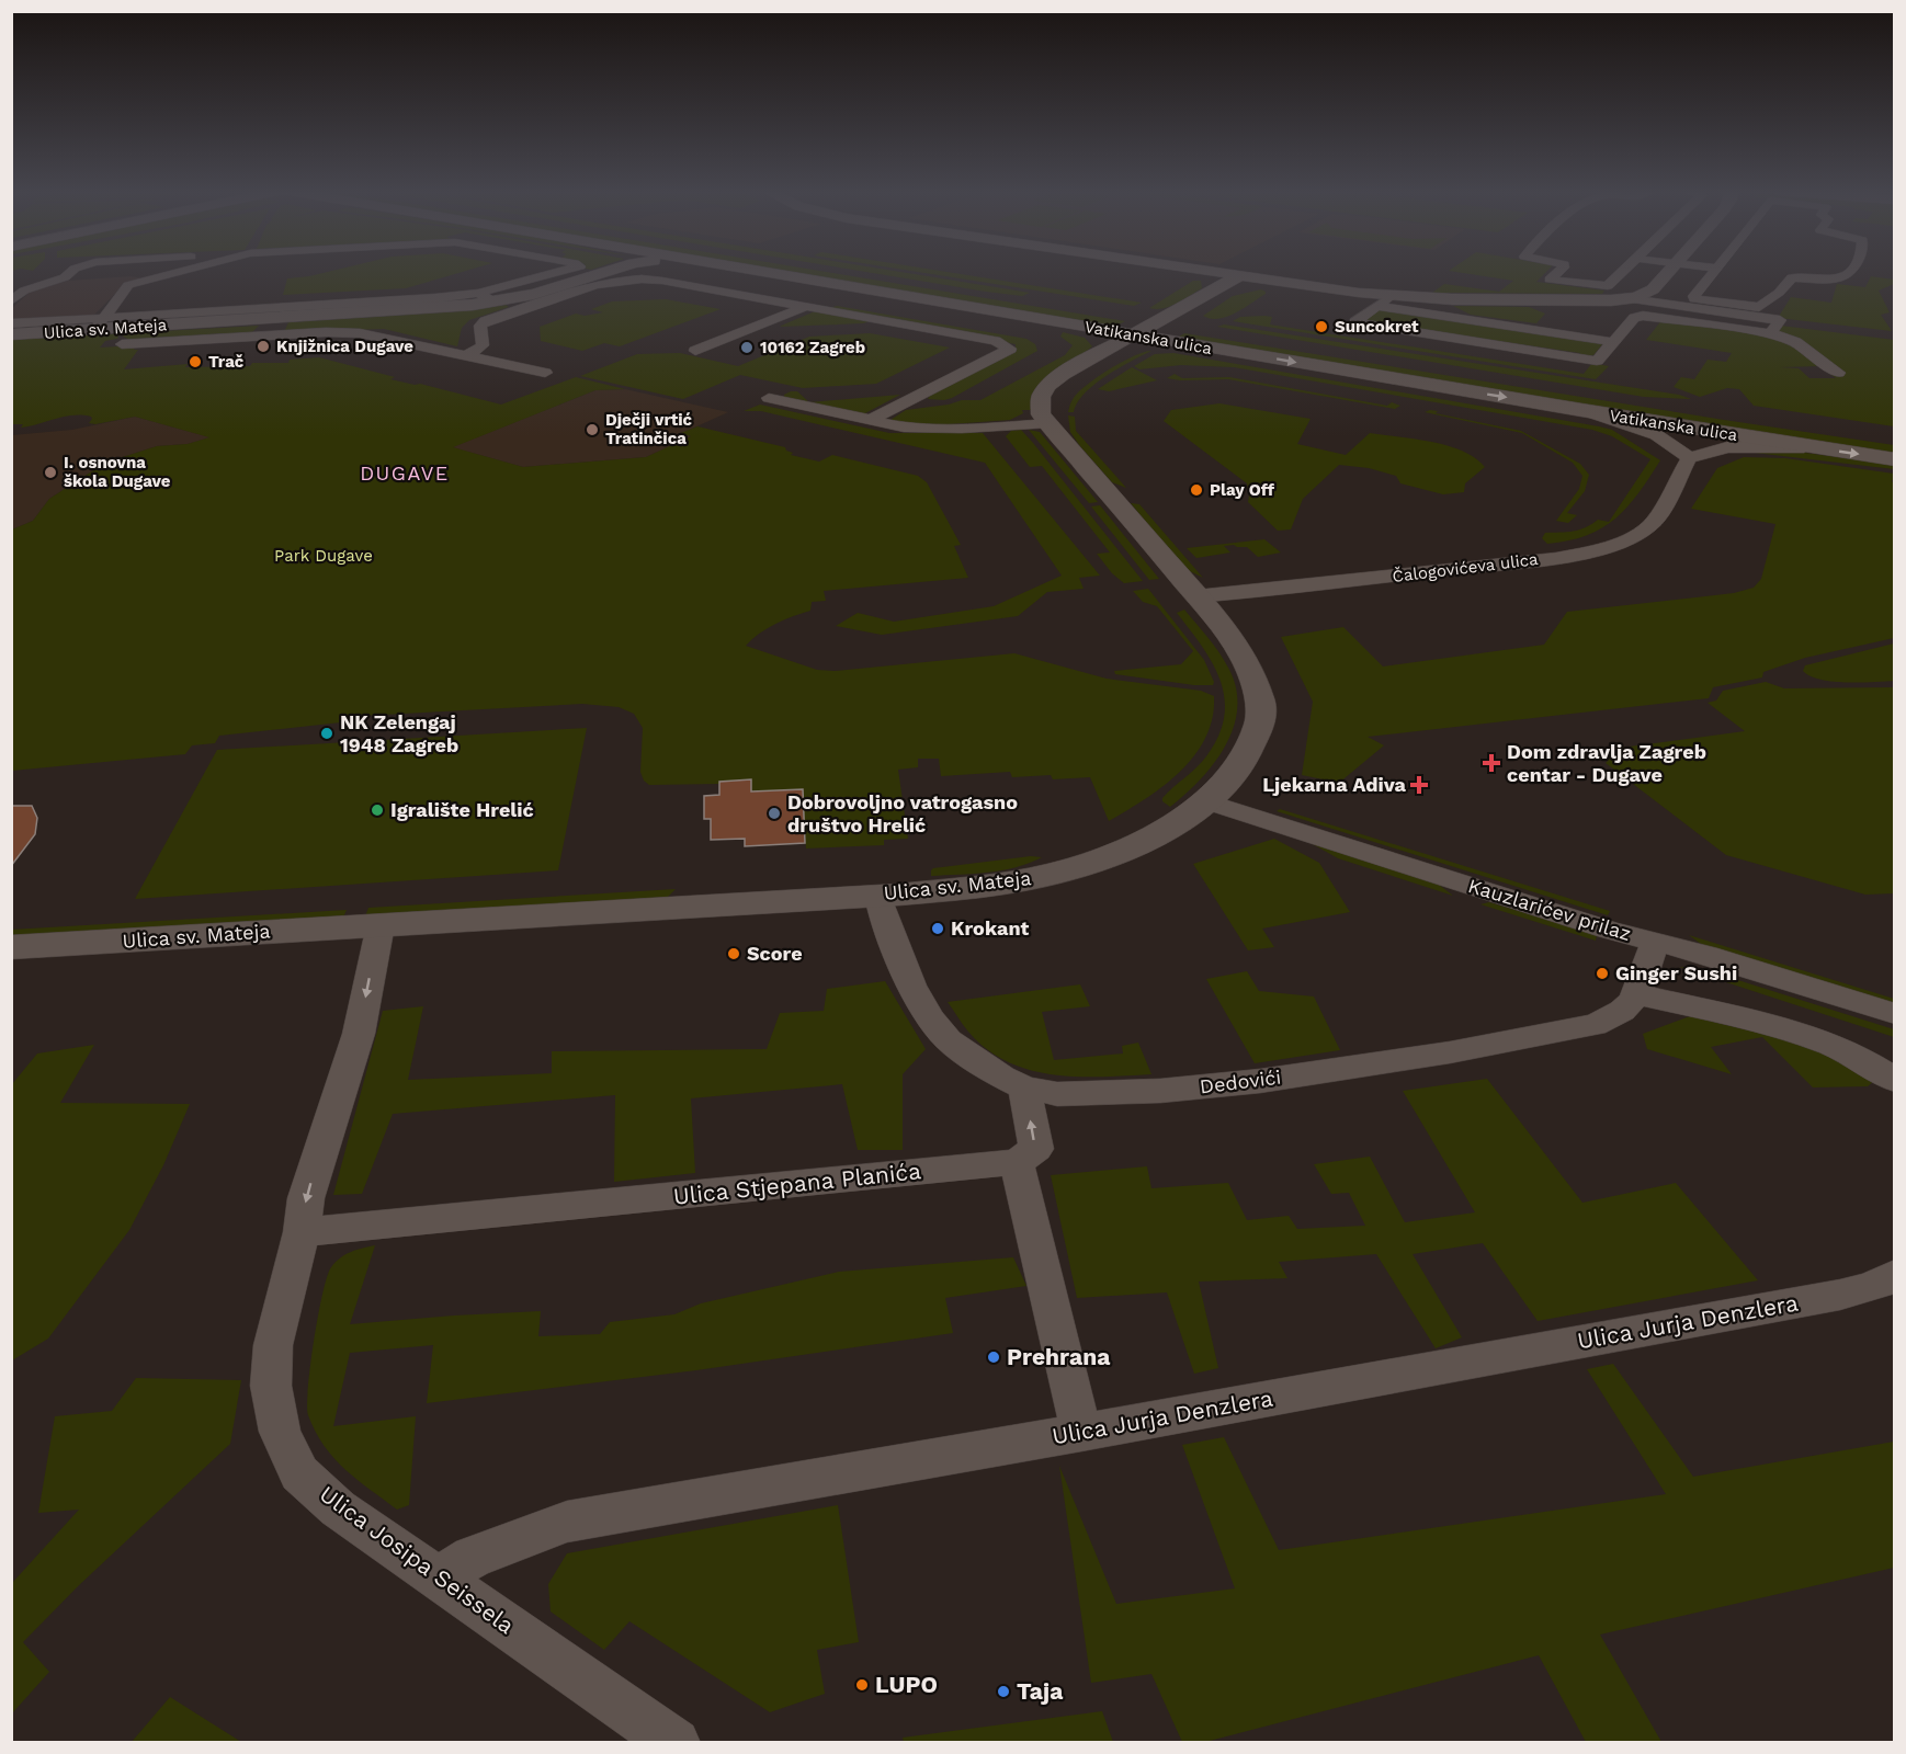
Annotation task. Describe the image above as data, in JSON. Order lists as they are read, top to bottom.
{
  "streets": {
    "street": [
      "Ulica sv. Mateja",
      "Vatikanska ulica",
      "Čalogovićeva ulica",
      "Kauzlarićev prilaz",
      "Dedovići",
      "Ulica Stjepana Planića",
      "Ulica Jurja Denzlera",
      "Ulica Josipa Seissela"
    ]
  },
  "crossings": [
    ["Ulica sv. Mateja", "Čalogovićeva ulica"],
    ["Ulica sv. Mateja", "Kauzlarićev prilaz"],
    ["Ulica sv. Mateja", "Dedovići"],
    ["Kauzlarićev prilaz", "Dedovići"],
    ["Ulica Stjepana Planića", "Ulica Josipa Seissela"],
    ["Ulica Jurja Denzlera", "Ulica Josipa Seissela"]
  ],
  "districts": ["DUGAVE"],
  "parks": ["Park Dugave"],
  "places": {
    "other": [
      "Suncokret",
      "Knjižnica Dugave",
      "10162 Zagreb",
      "Trač",
      "Dječji vrtić Tratinčica",
      "I. osnovna škola Dugave",
      "Play Off",
      "NK Zelengaj 1948 Zagreb",
      "Igralište Hrelić",
      "Dobrovoljno vatrogasno društvo Hrelić",
      "Krokant",
      "Score",
      "Ginger Sushi",
      "Prehrana",
      "LUPO",
      "Taja"
    ],
    "health": ["Dom zdravlja Zagreb centar - Dugave", "Ljekarna Adiva"]
  }
}
